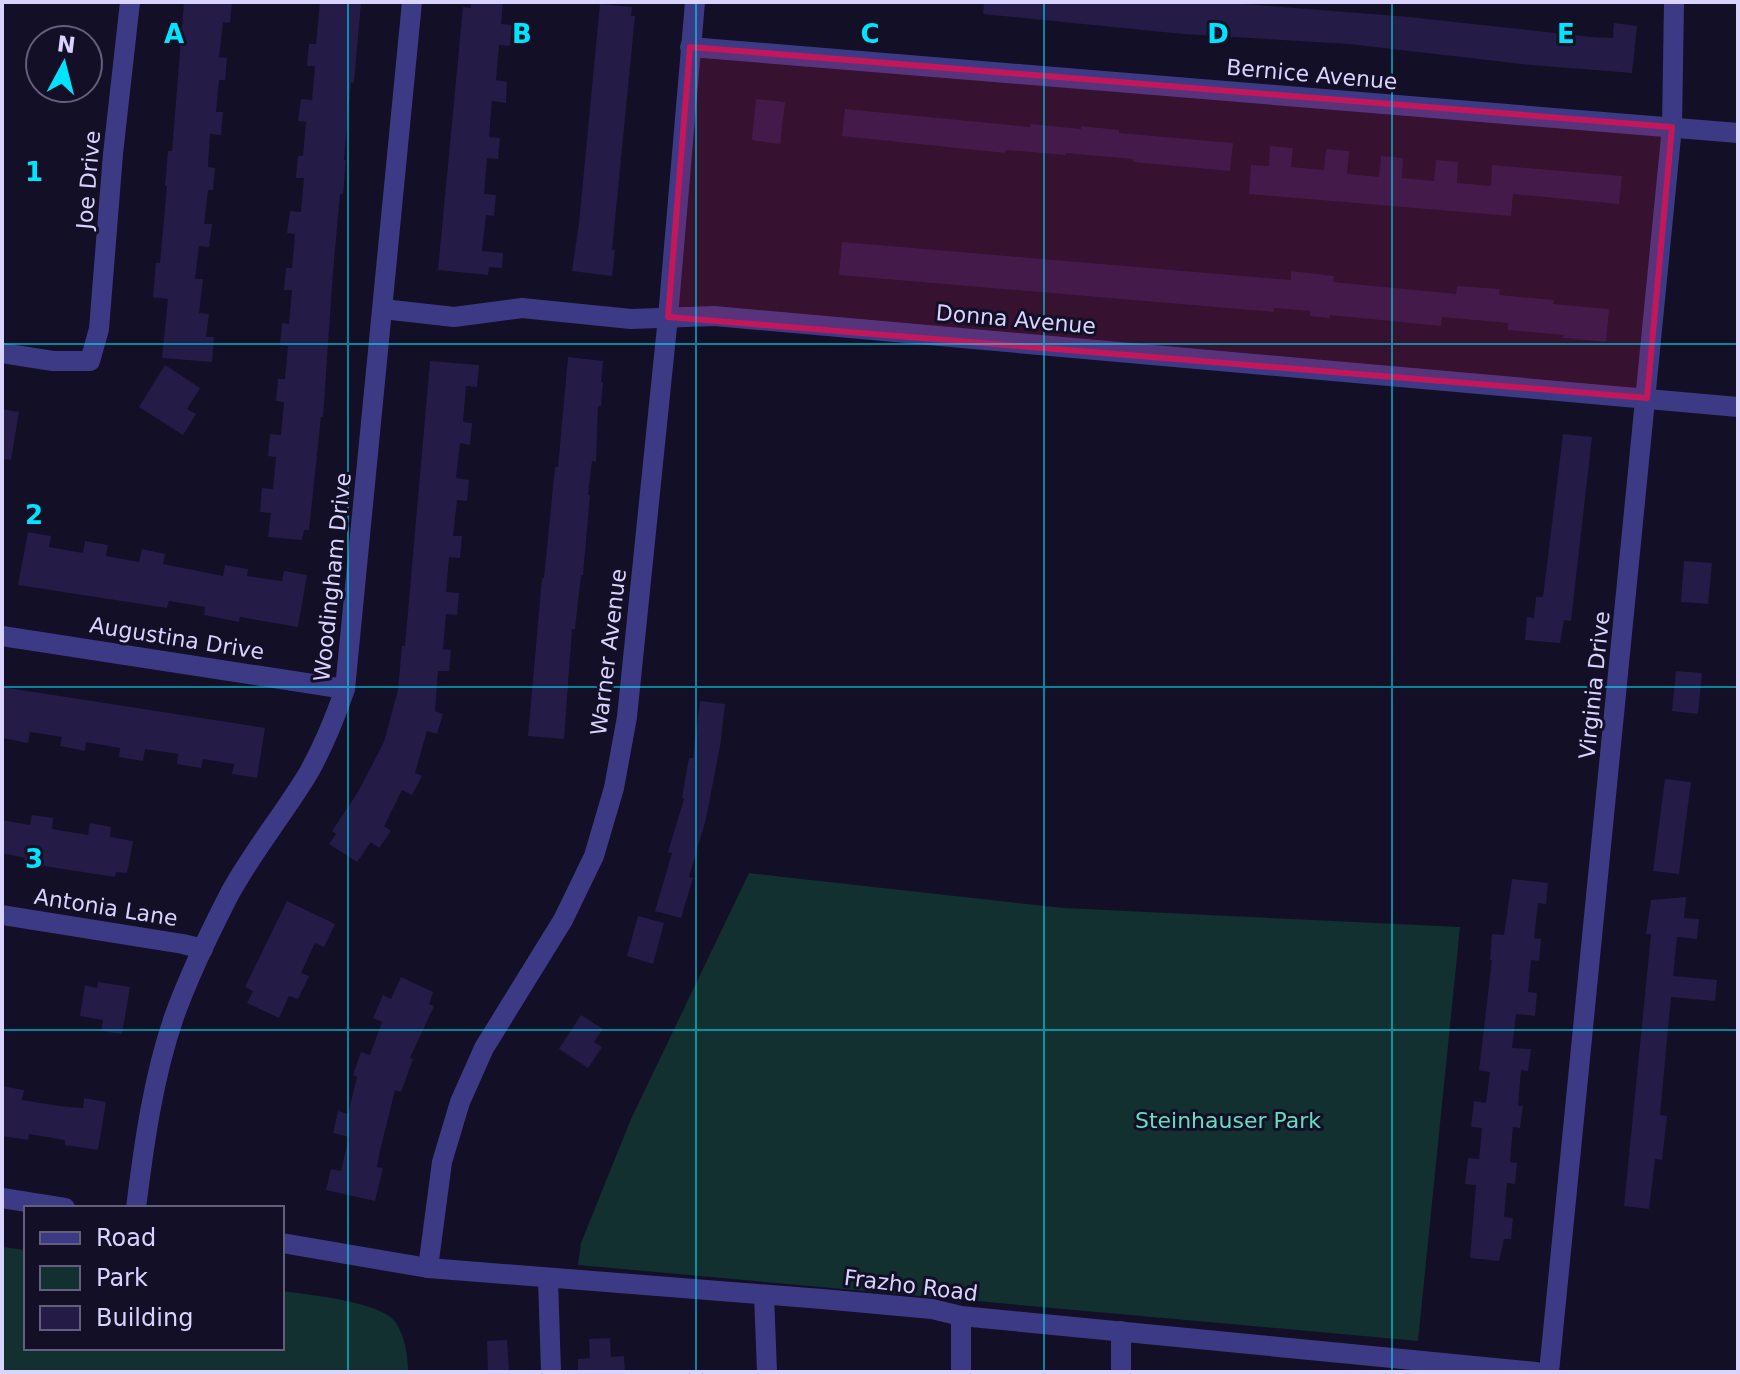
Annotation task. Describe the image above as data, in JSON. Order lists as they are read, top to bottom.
{
  "streets": {
    "street": [
      "Bernice Avenue",
      "Joe Drive",
      "Donna Avenue",
      "Woodingham Drive",
      "Augustina Drive",
      "Warner Avenue",
      "Virginia Drive",
      "Antonia Lane",
      "Frazho Road"
    ]
  },
  "crossings": [
    ["Bernice Avenue", "Warner Avenue"],
    ["Bernice Avenue", "Virginia Drive"],
    ["Donna Avenue", "Woodingham Drive"],
    ["Donna Avenue", "Warner Avenue"],
    ["Donna Avenue", "Virginia Drive"],
    ["Woodingham Drive", "Augustina Drive"],
    ["Woodingham Drive", "Antonia Lane"],
    ["Warner Avenue", "Frazho Road"]
  ],
  "parks": ["Steinhauser Park"],
  "legend": ["Road", "Park", "Building"],
  "north": "top",
  "grid": {
    "columns": [
      "A",
      "B",
      "C",
      "D",
      "E"
    ],
    "rows": ["1", "2", "3"]
  }
}
